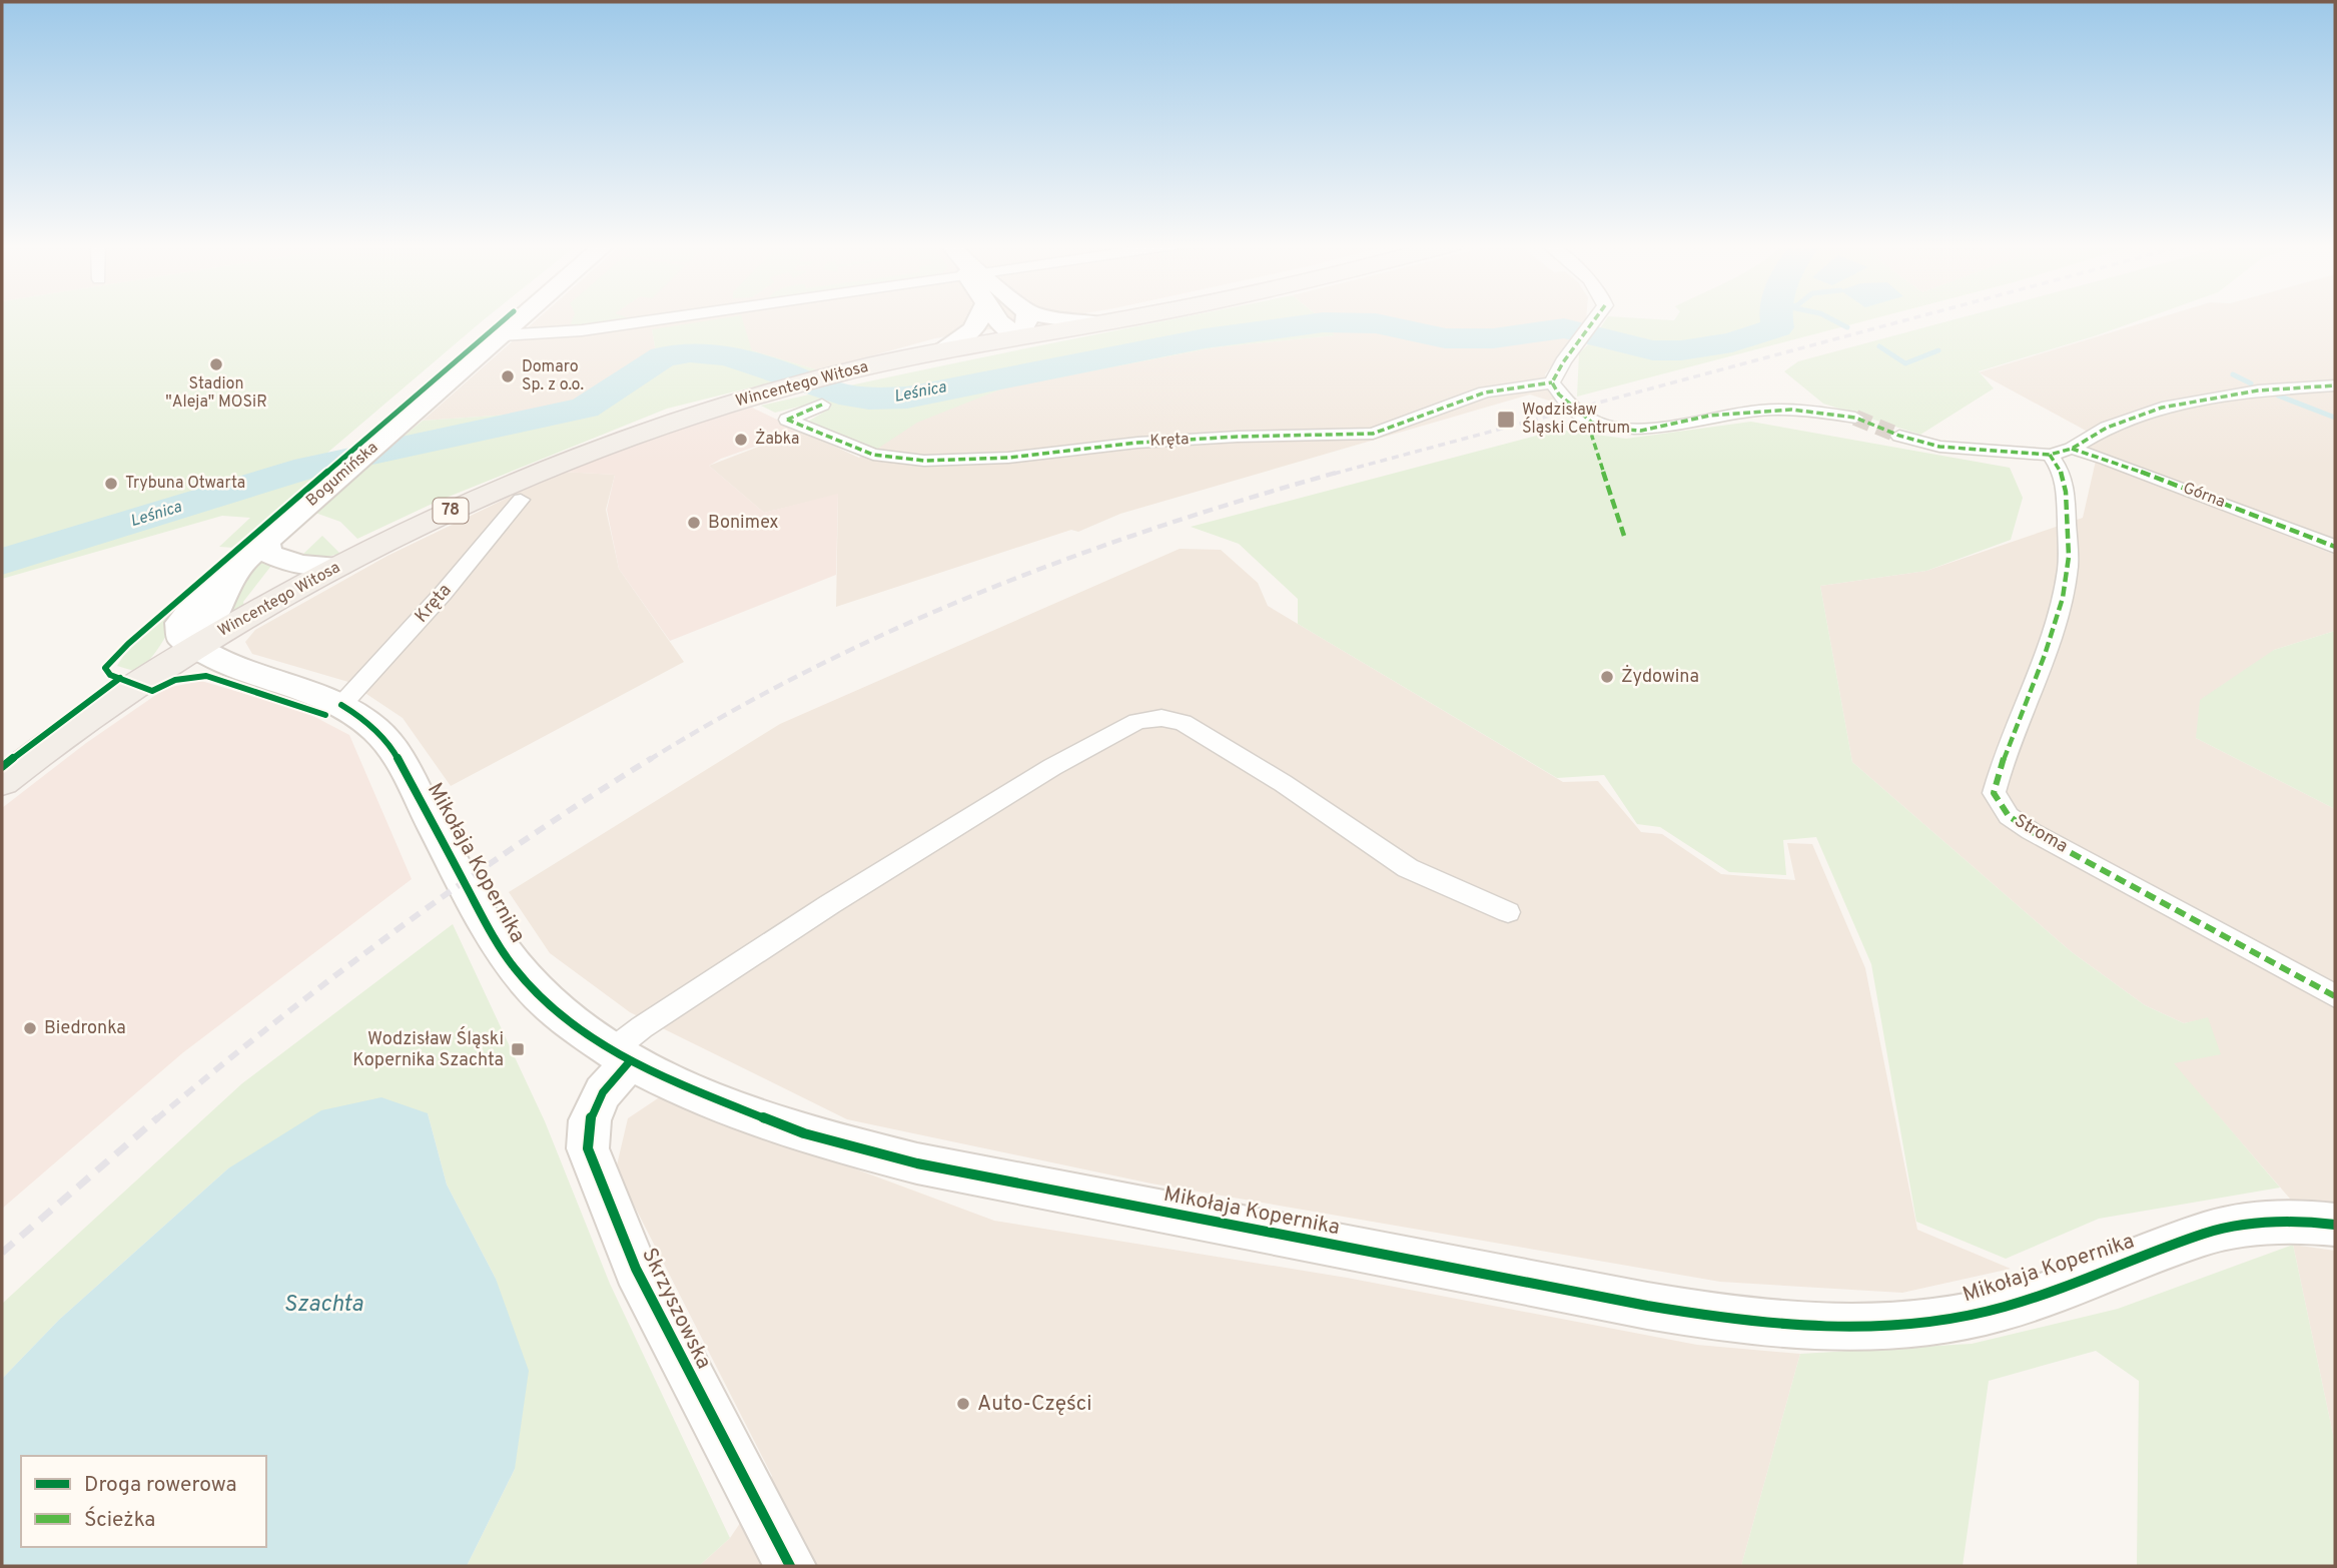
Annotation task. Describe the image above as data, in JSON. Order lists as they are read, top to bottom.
{
  "streets": {
    "main road": ["Wincentego Witosa", "Bogumińska", "78"],
    "street": [
      "Kręta",
      "Górna",
      "Stroma",
      "Mikołaja Kopernika",
      "Skrzyszowska"
    ]
  },
  "crossings": [
    ["Wincentego Witosa", "Bogumińska"],
    ["Wincentego Witosa", "Mikołaja Kopernika"],
    ["Kręta", "Mikołaja Kopernika"],
    ["Bogumińska", "Mikołaja Kopernika"],
    ["Górna", "Stroma"],
    ["Mikołaja Kopernika", "Skrzyszowska"]
  ],
  "water": ["Leśnica", "Szachta"],
  "places": {
    "other": [
      "Stadion \"Aleja\" MOSiR",
      "Domaro Sp. z o.o.",
      "Żabka",
      "Trybuna Otwarta",
      "Bonimex",
      "Żydowina",
      "Biedronka",
      "Auto-Części"
    ],
    "transit": ["Wodzisław Śląski Centrum", "Wodzisław Śląski Kopernika Szachta"]
  },
  "legend": ["Droga rowerowa", "Ścieżka"]
}
